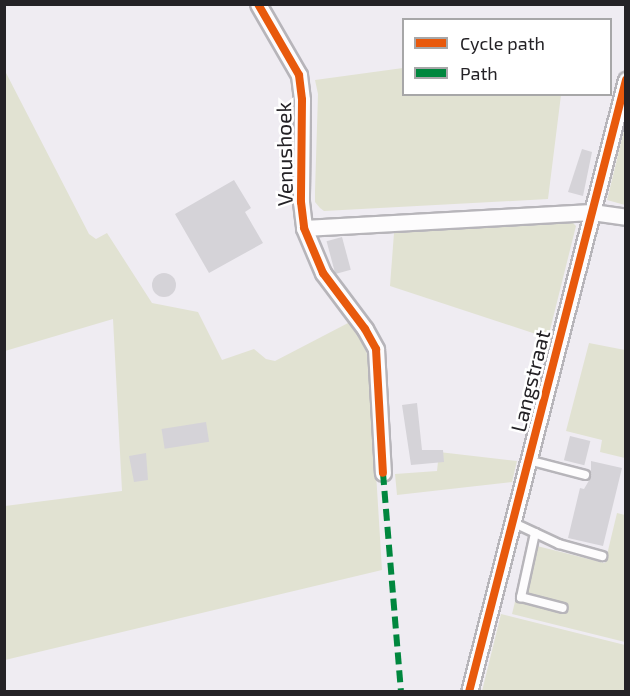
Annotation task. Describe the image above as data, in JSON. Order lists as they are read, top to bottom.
{
  "streets": {
    "street": ["Venushoek", "Langstraat"]
  },
  "crossings": [
    ["Venushoek", "Langstraat"]
  ],
  "legend": ["Cycle path", "Path"]
}
